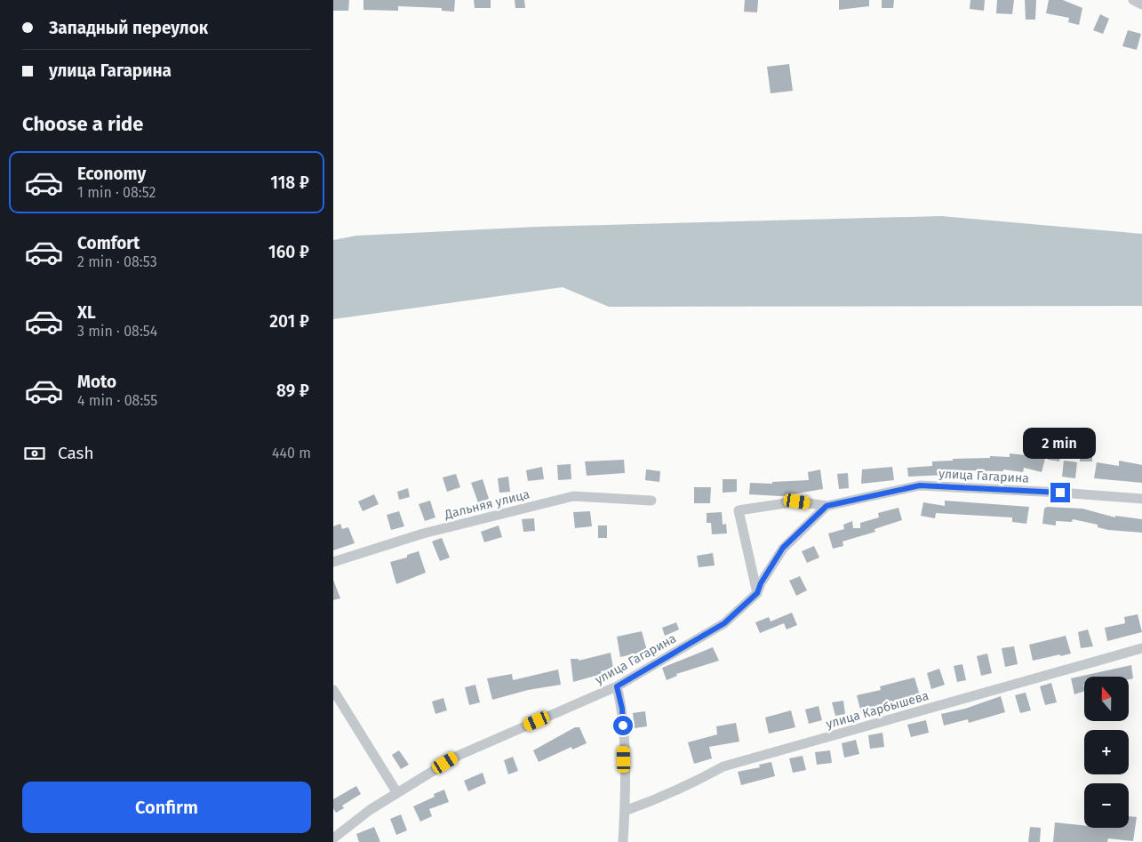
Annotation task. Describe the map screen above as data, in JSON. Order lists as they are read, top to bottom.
{
  "streets": {
    "street": ["улица Гагарина", "Дальняя улица", "улица Карбышева"]
  },
  "north": "top",
  "page": {
    "banner": ["Западный переулок", "улица Гагарина"],
    "heading": "Choose a ride",
    "list": [
      {
        "name": "Economy",
        "note": "1 min · 08:52",
        "value": "118 ₽"
      },
      {
        "name": "Comfort",
        "note": "2 min · 08:53",
        "value": "160 ₽"
      },
      {
        "name": "XL",
        "note": "3 min · 08:54",
        "value": "201 ₽"
      },
      {
        "name": "Moto",
        "note": "4 min · 08:55",
        "value": "89 ₽"
      }
    ],
    "bubble": "2 min",
    "pay": ["Cash", "440 m"],
    "map_buttons": ["+", "−"],
    "buttons": "Confirm"
  }
}
